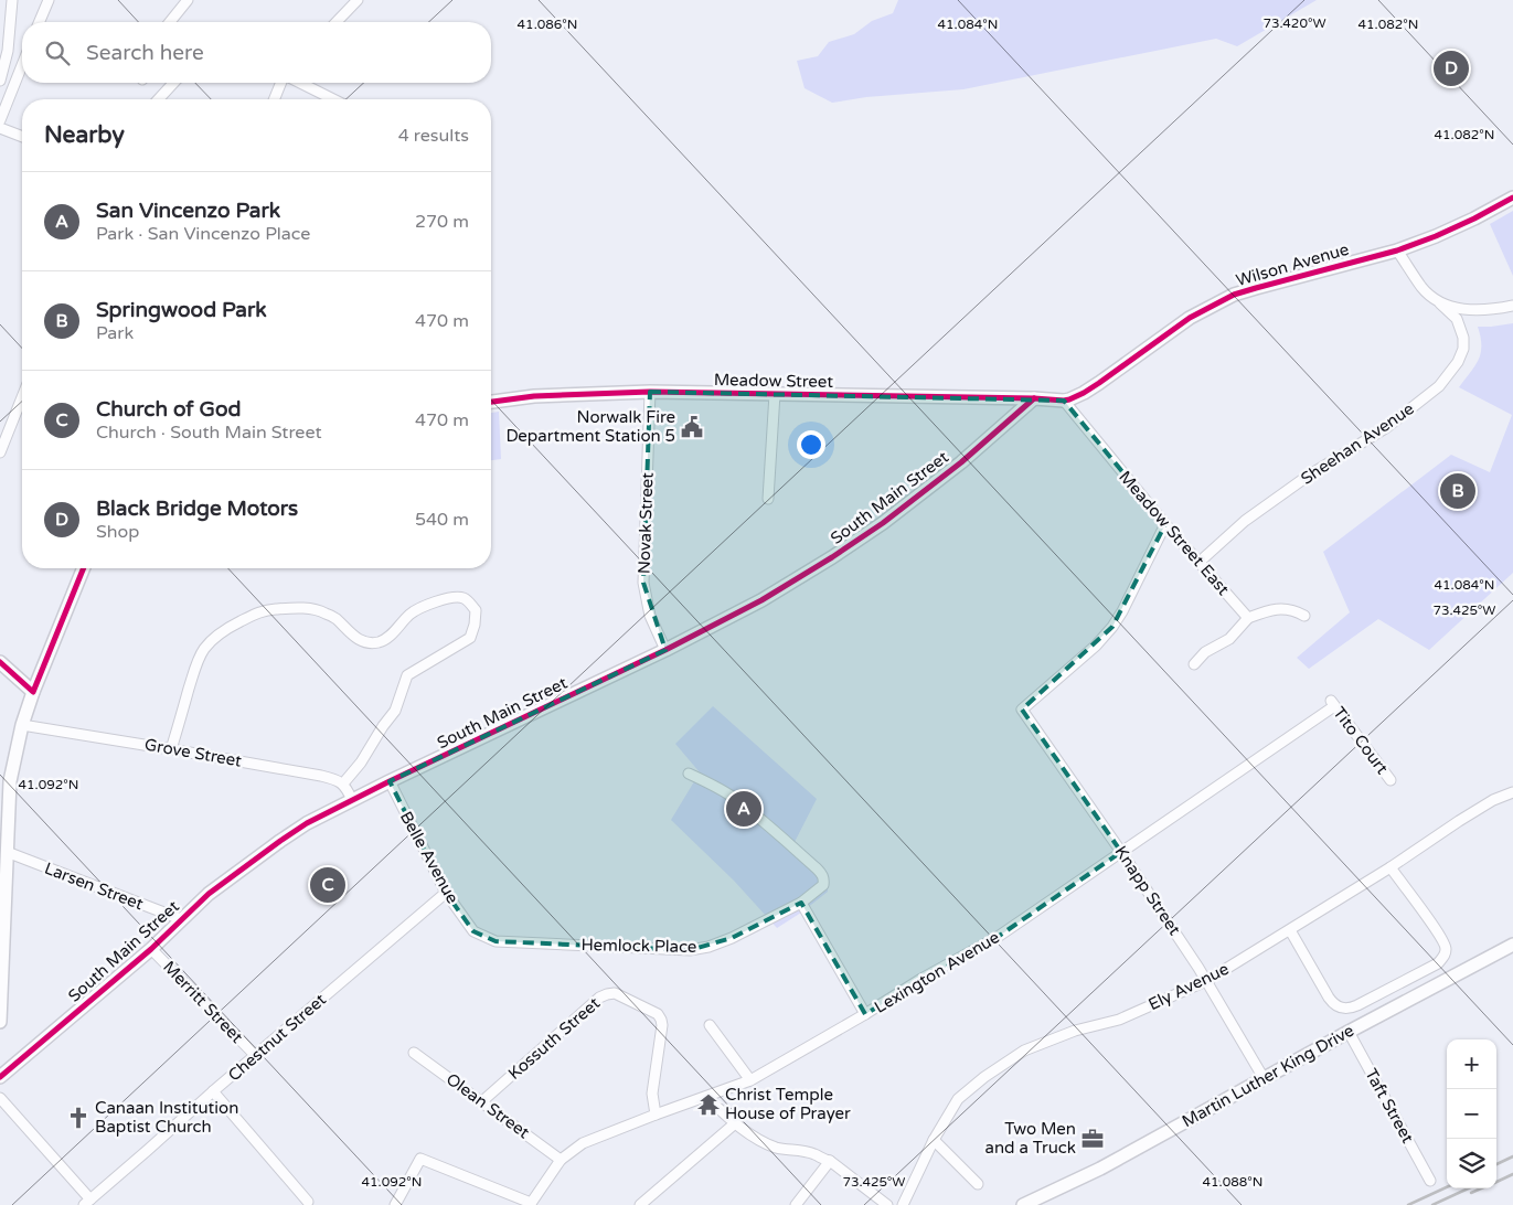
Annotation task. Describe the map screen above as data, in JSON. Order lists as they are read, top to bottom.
{
  "streets": {
    "main road": [
      "Wilson Avenue",
      "Meadow Street",
      "South Main Street",
      "Martin Luther King Drive"
    ],
    "street": [
      "Sheehan Avenue",
      "Novak Street",
      "Meadow Street East",
      "Tito Court",
      "Grove Street",
      "Belle Avenue",
      "Larsen Street",
      "Knapp Street",
      "Hemlock Place",
      "Lexington Avenue",
      "Ely Avenue",
      "Merritt Street",
      "Chestnut Street",
      "Kossuth Street",
      "Olean Street",
      "Taft Street"
    ]
  },
  "crossings": [
    ["Wilson Avenue", "Meadow Street"],
    ["Wilson Avenue", "Sheehan Avenue"],
    ["Wilson Avenue", "Meadow Street East"],
    ["Meadow Street", "South Main Street"],
    ["Meadow Street", "Novak Street"],
    ["Meadow Street", "Meadow Street East"],
    ["Sheehan Avenue", "Meadow Street East"],
    ["South Main Street", "Novak Street"],
    ["South Main Street", "Belle Avenue"],
    ["South Main Street", "Larsen Street"],
    ["South Main Street", "Merritt Street"],
    ["Meadow Street East", "Knapp Street"],
    ["Tito Court", "Lexington Avenue"],
    ["Belle Avenue", "Hemlock Place"],
    ["Belle Avenue", "Chestnut Street"],
    ["Knapp Street", "Lexington Avenue"],
    ["Knapp Street", "Ely Avenue"],
    ["Knapp Street", "Martin Luther King Drive"],
    ["Lexington Avenue", "Kossuth Street"],
    ["Lexington Avenue", "Olean Street"],
    ["Merritt Street", "Chestnut Street"],
    ["Kossuth Street", "Olean Street"],
    ["Martin Luther King Drive", "Taft Street"]
  ],
  "places": {
    "public building": ["Norwalk Fire Department Station 5"],
    "temple": ["Christ Temple House of Prayer"],
    "church": ["Canaan Institution Baptist Church"],
    "office": ["Two Men and a Truck"]
  },
  "page": {
    "search": "Search here",
    "pins": [
      "D",
      "B",
      "A",
      "C"
    ],
    "heading": ["Nearby", "4 results"],
    "list": [
      {
        "mark": "A",
        "name": "San Vincenzo Park",
        "note": "Park · San Vincenzo Place",
        "value": "270 m"
      },
      {
        "mark": "B",
        "name": "Springwood Park",
        "note": "Park",
        "value": "470 m"
      },
      {
        "mark": "C",
        "name": "Church of God",
        "note": "Church · South Main Street",
        "value": "470 m"
      },
      {
        "mark": "D",
        "name": "Black Bridge Motors",
        "note": "Shop",
        "value": "540 m"
      }
    ],
    "map_buttons": ["+", "−"]
  },
  "coordinates": [
    "73.420°W",
    "41.086°N",
    "41.084°N",
    "41.082°N",
    "73.425°W",
    "41.092°N",
    "41.088°N"
  ]
}
